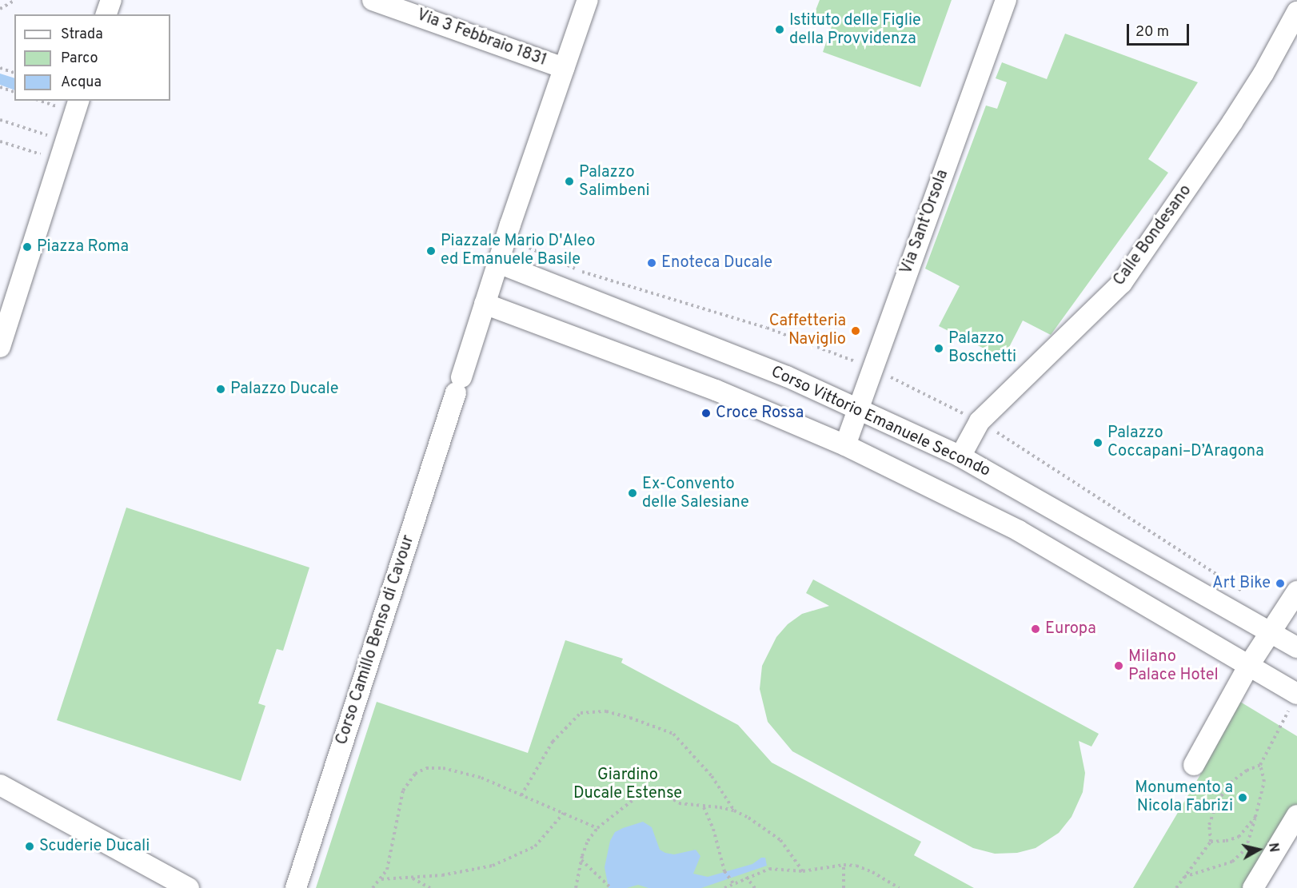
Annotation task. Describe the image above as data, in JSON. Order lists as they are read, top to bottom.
{
  "streets": {
    "street": [
      "Via 3 Febbraio 1831",
      "Via Sant'Orsola",
      "Calle Bondesano",
      "Corso Vittorio Emanuele Secondo",
      "Corso Camillo Benso di Cavour"
    ]
  },
  "crossings": [
    ["Via 3 Febbraio 1831", "Corso Camillo Benso di Cavour"],
    ["Via Sant'Orsola", "Corso Vittorio Emanuele Secondo"],
    ["Calle Bondesano", "Corso Vittorio Emanuele Secondo"],
    ["Corso Vittorio Emanuele Secondo", "Corso Camillo Benso di Cavour"]
  ],
  "parks": ["Giardino Ducale Estense"],
  "places": [
    "Istituto delle Figlie della Provvidenza",
    "Palazzo Salimbeni",
    "Piazza Roma",
    "Piazzale Mario D'Aleo ed Emanuele Basile",
    "Enoteca Ducale",
    "Caffetteria Naviglio",
    "Palazzo Boschetti",
    "Palazzo Ducale",
    "Croce Rossa",
    "Palazzo Coccapani–D’Aragona",
    "Ex-Convento delle Salesiane",
    "Art Bike",
    "Europa",
    "Milano Palace Hotel",
    "Monumento a Nicola Fabrizi",
    "Scuderie Ducali"
  ],
  "legend": ["Strada", "Parco", "Acqua"],
  "scale_bar": "20 m",
  "north": "right"
}
